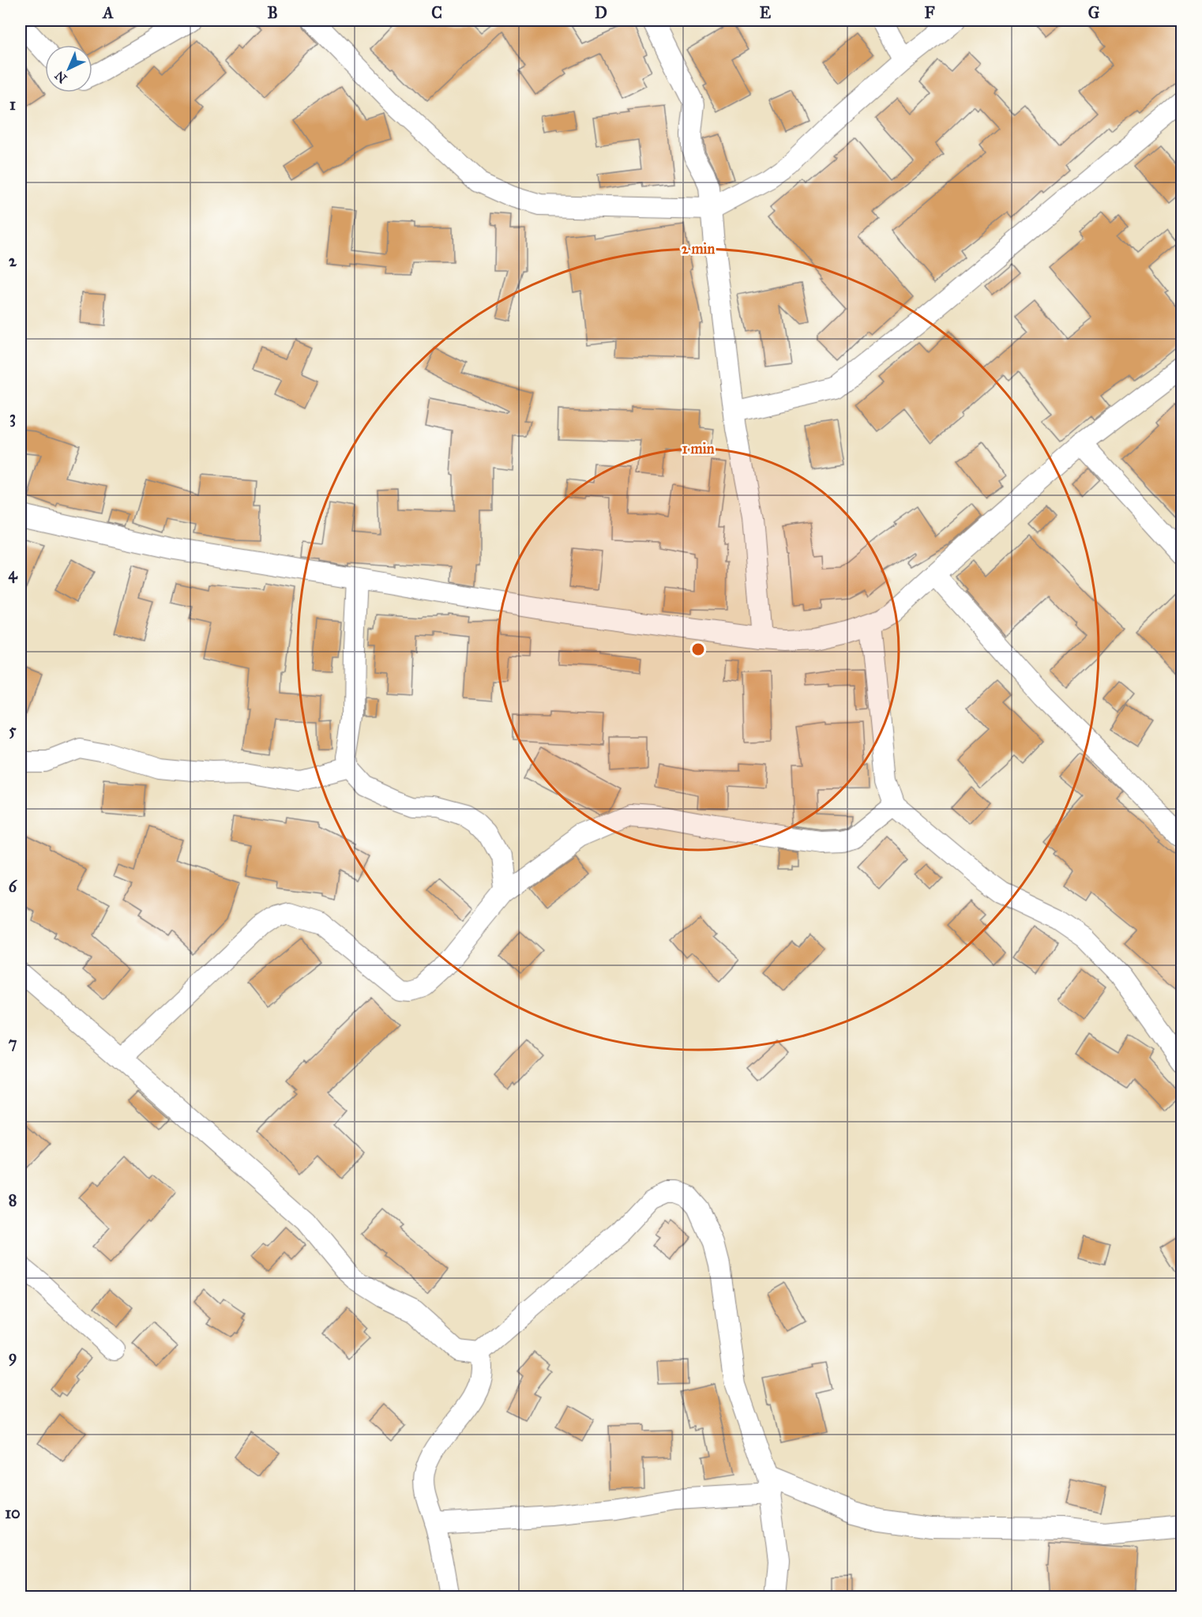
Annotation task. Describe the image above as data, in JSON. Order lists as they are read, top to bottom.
{
  "north": "bottom left",
  "grid": {
    "columns": [
      "A",
      "B",
      "C",
      "D",
      "E",
      "F",
      "G"
    ],
    "rows": [
      "1",
      "2",
      "3",
      "4",
      "5",
      "6",
      "7",
      "8",
      "9",
      "10"
    ]
  },
  "rings": ["2 min", "1 min"]
}
